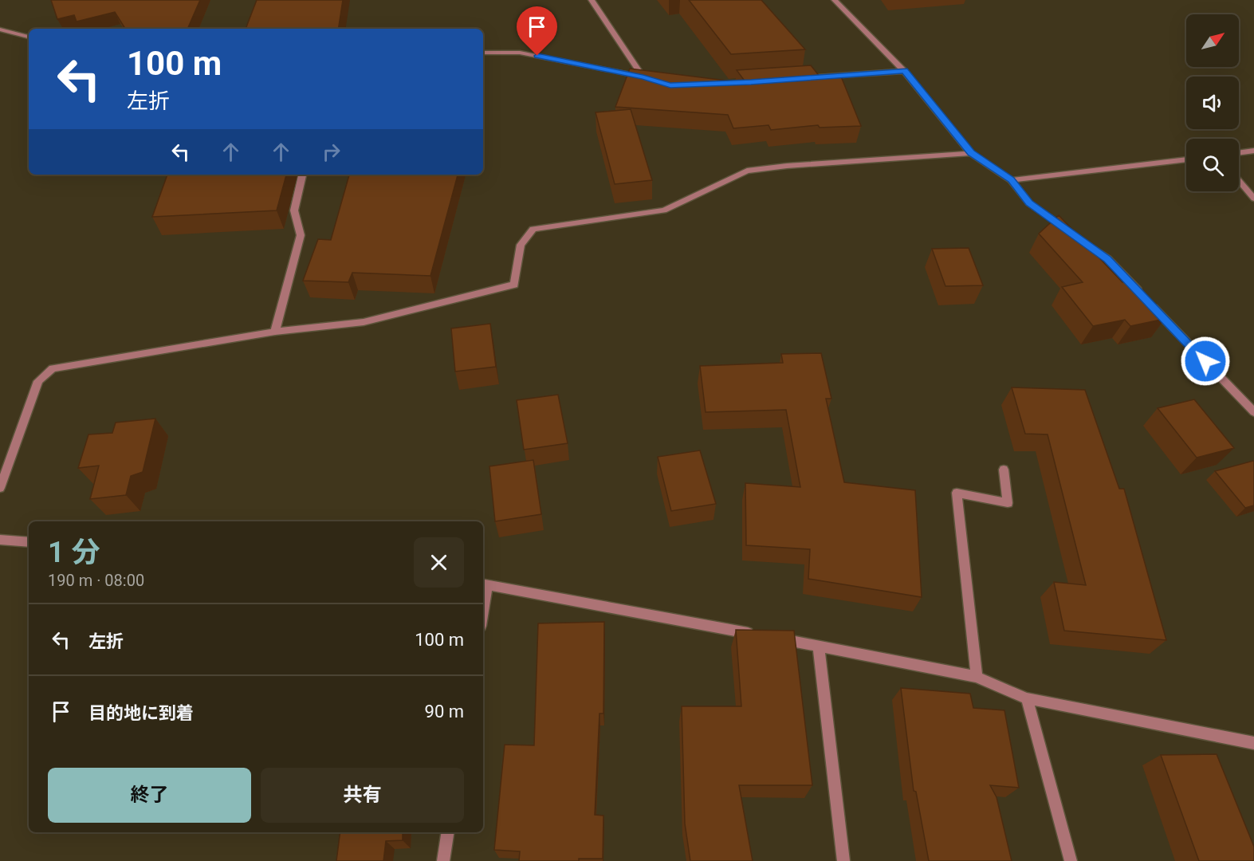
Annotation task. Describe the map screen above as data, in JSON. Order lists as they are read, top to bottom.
{
  "north": "top right",
  "page": {
    "turn": ["100 m", "左折"],
    "heading": ["1 分", "190 m · 08:00"],
    "list": [
      {
        "name": "左折",
        "value": "100 m"
      },
      {
        "name": "目的地に到着",
        "value": "90 m"
      }
    ],
    "buttons": ["終了", "共有"]
  }
}
